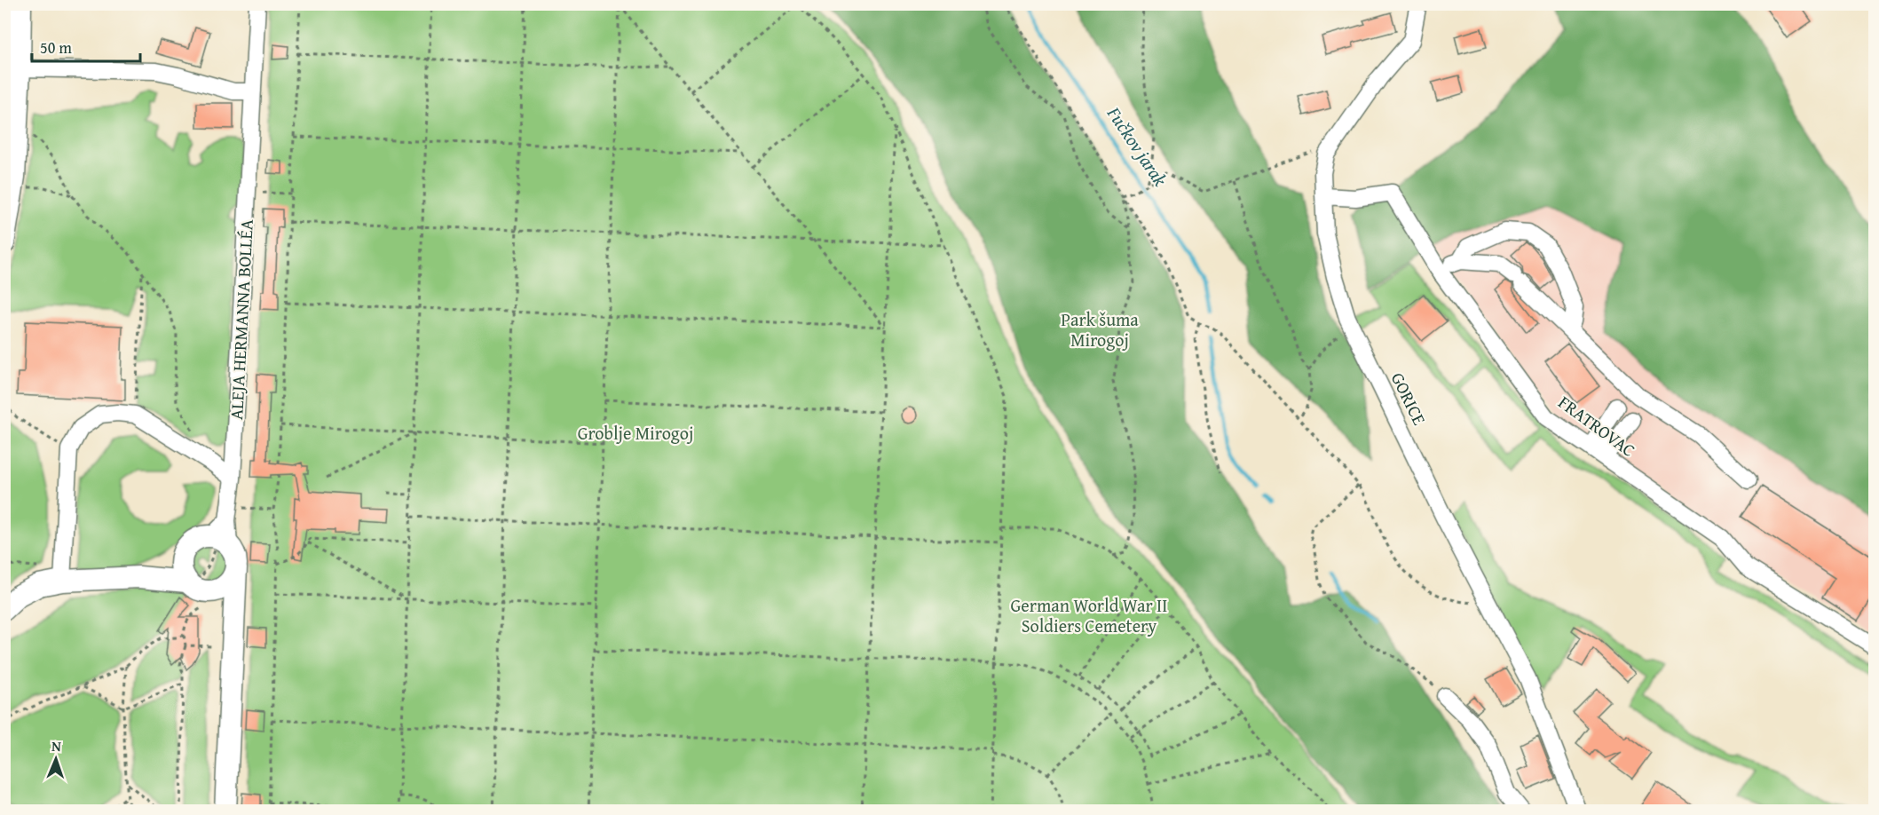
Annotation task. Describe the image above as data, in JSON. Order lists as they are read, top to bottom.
{
  "streets": {
    "street": ["ALEJA HERMANNA BOLLÉA", "GORICE", "FRATROVAC"]
  },
  "crossings": [
    ["GORICE", "FRATROVAC"]
  ],
  "water": ["Fučkov jarak"],
  "parks": ["Park šuma Mirogoj", "Groblje Mirogoj", "German World War II Soldiers Cemetery"],
  "scale_bar": "50 m",
  "north": "top"
}
